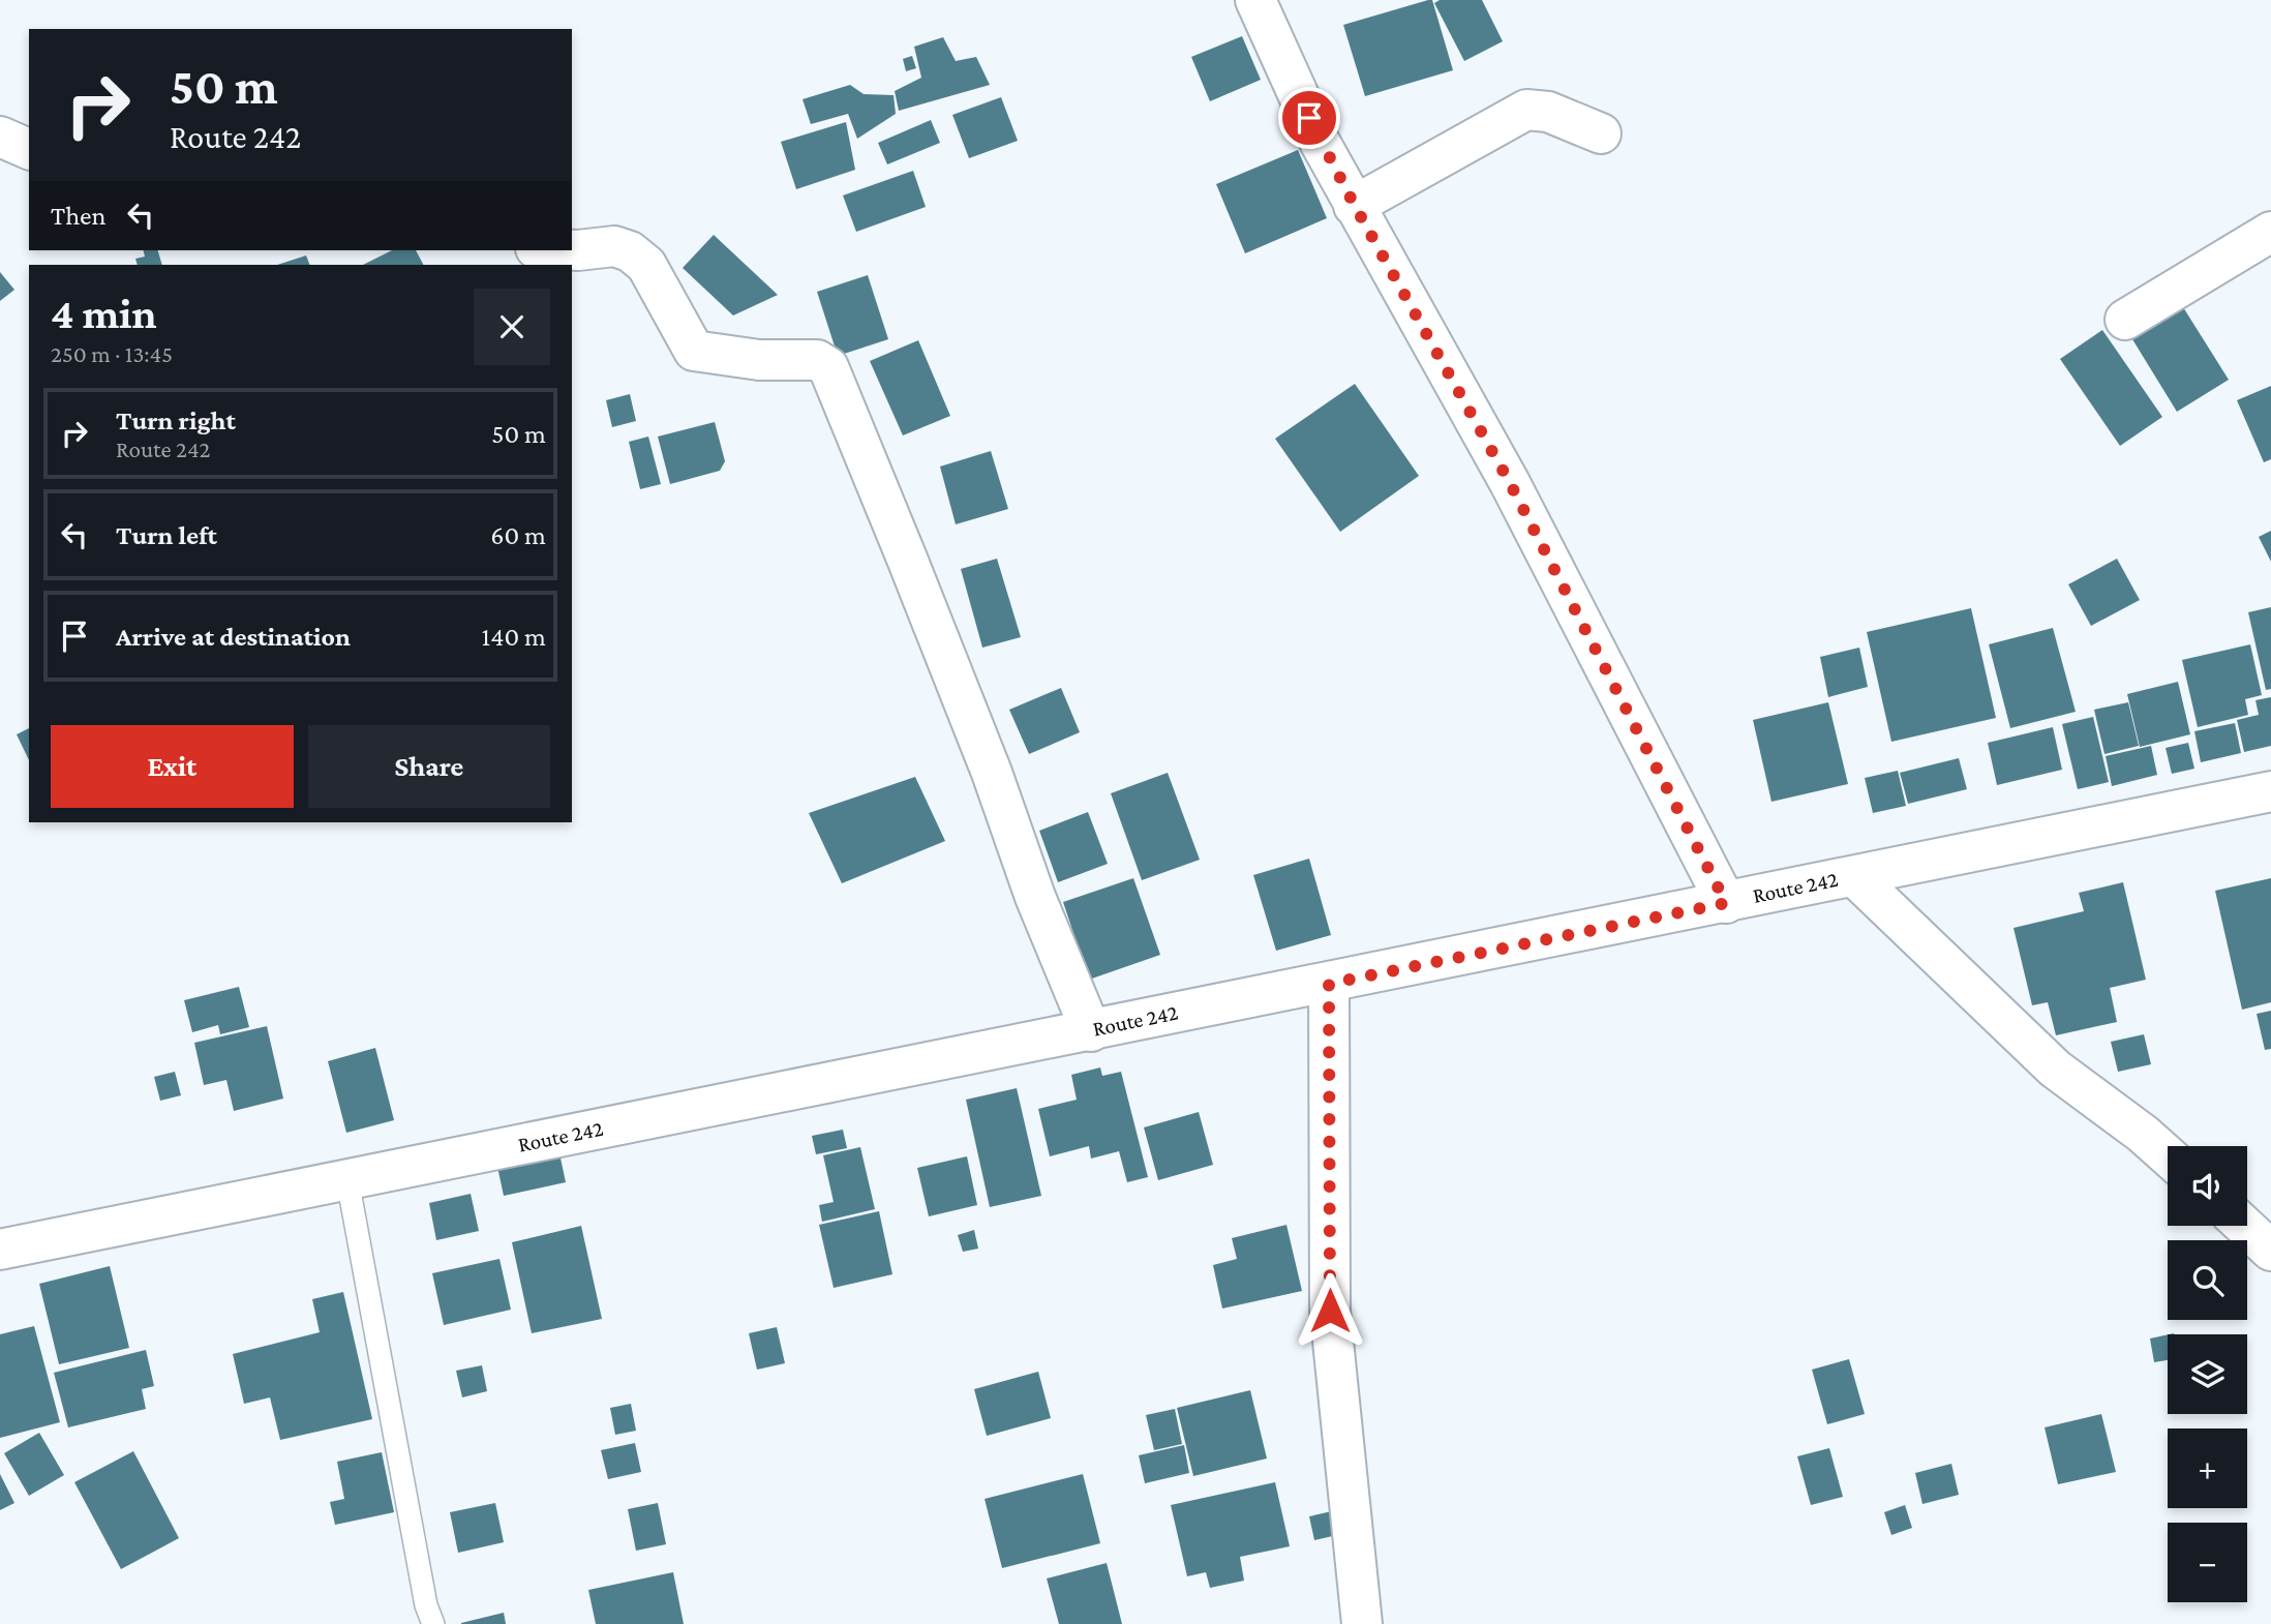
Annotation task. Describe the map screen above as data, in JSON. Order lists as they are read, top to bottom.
{
  "streets": {
    "street": ["Route 242"]
  },
  "page": {
    "turn": ["50 m", "Route 242"],
    "then": "Then",
    "heading": ["4 min", "250 m · 13:45"],
    "list": [
      {
        "name": "Turn right",
        "note": "Route 242",
        "value": "50 m"
      },
      {
        "name": "Turn left",
        "value": "60 m"
      },
      {
        "name": "Arrive at destination",
        "value": "140 m"
      }
    ],
    "buttons": ["Exit", "Share"],
    "map_buttons": ["+", "−"]
  }
}
